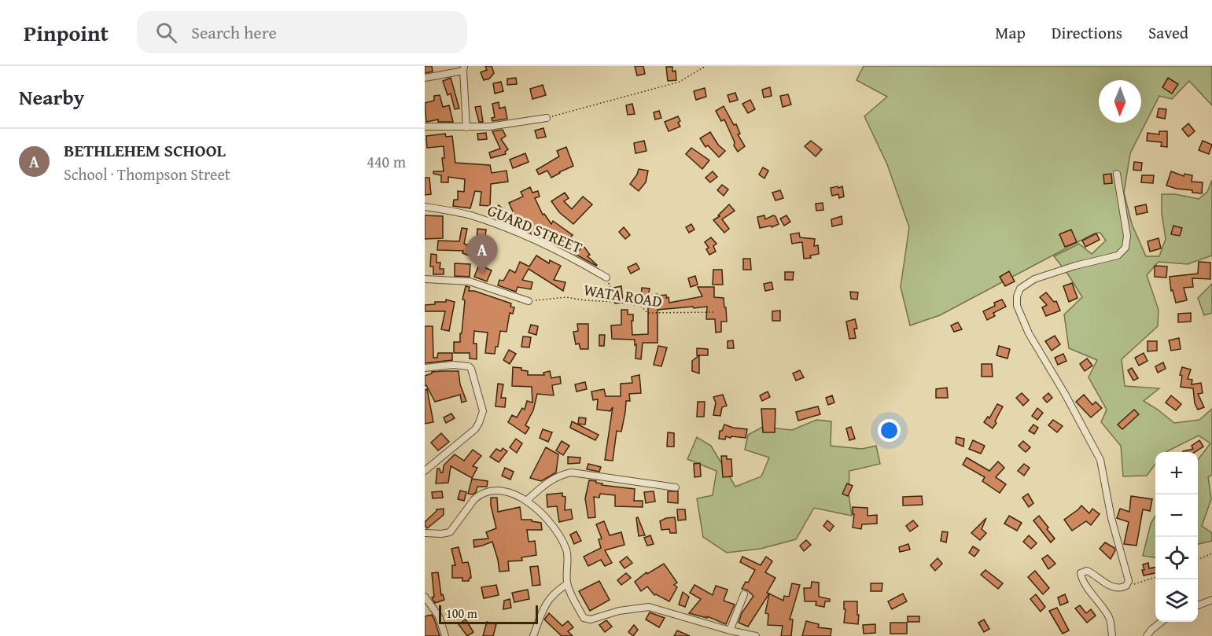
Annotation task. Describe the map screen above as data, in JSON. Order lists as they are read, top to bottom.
{
  "streets": {
    "street": ["GUARD STREET"],
    "path": ["WATA ROAD"]
  },
  "scale_bar": "100 m",
  "north": "bottom",
  "page": {
    "header": "Pinpoint",
    "search": "Search here",
    "nav": ["Map", "Directions", "Saved"],
    "heading": "Nearby",
    "list": [
      {
        "mark": "A",
        "name": "BETHLEHEM SCHOOL",
        "note": "School · Thompson Street",
        "value": "440 m"
      }
    ],
    "pins": "A",
    "map_buttons": ["+", "−"],
    "scale": "100 m"
  }
}
